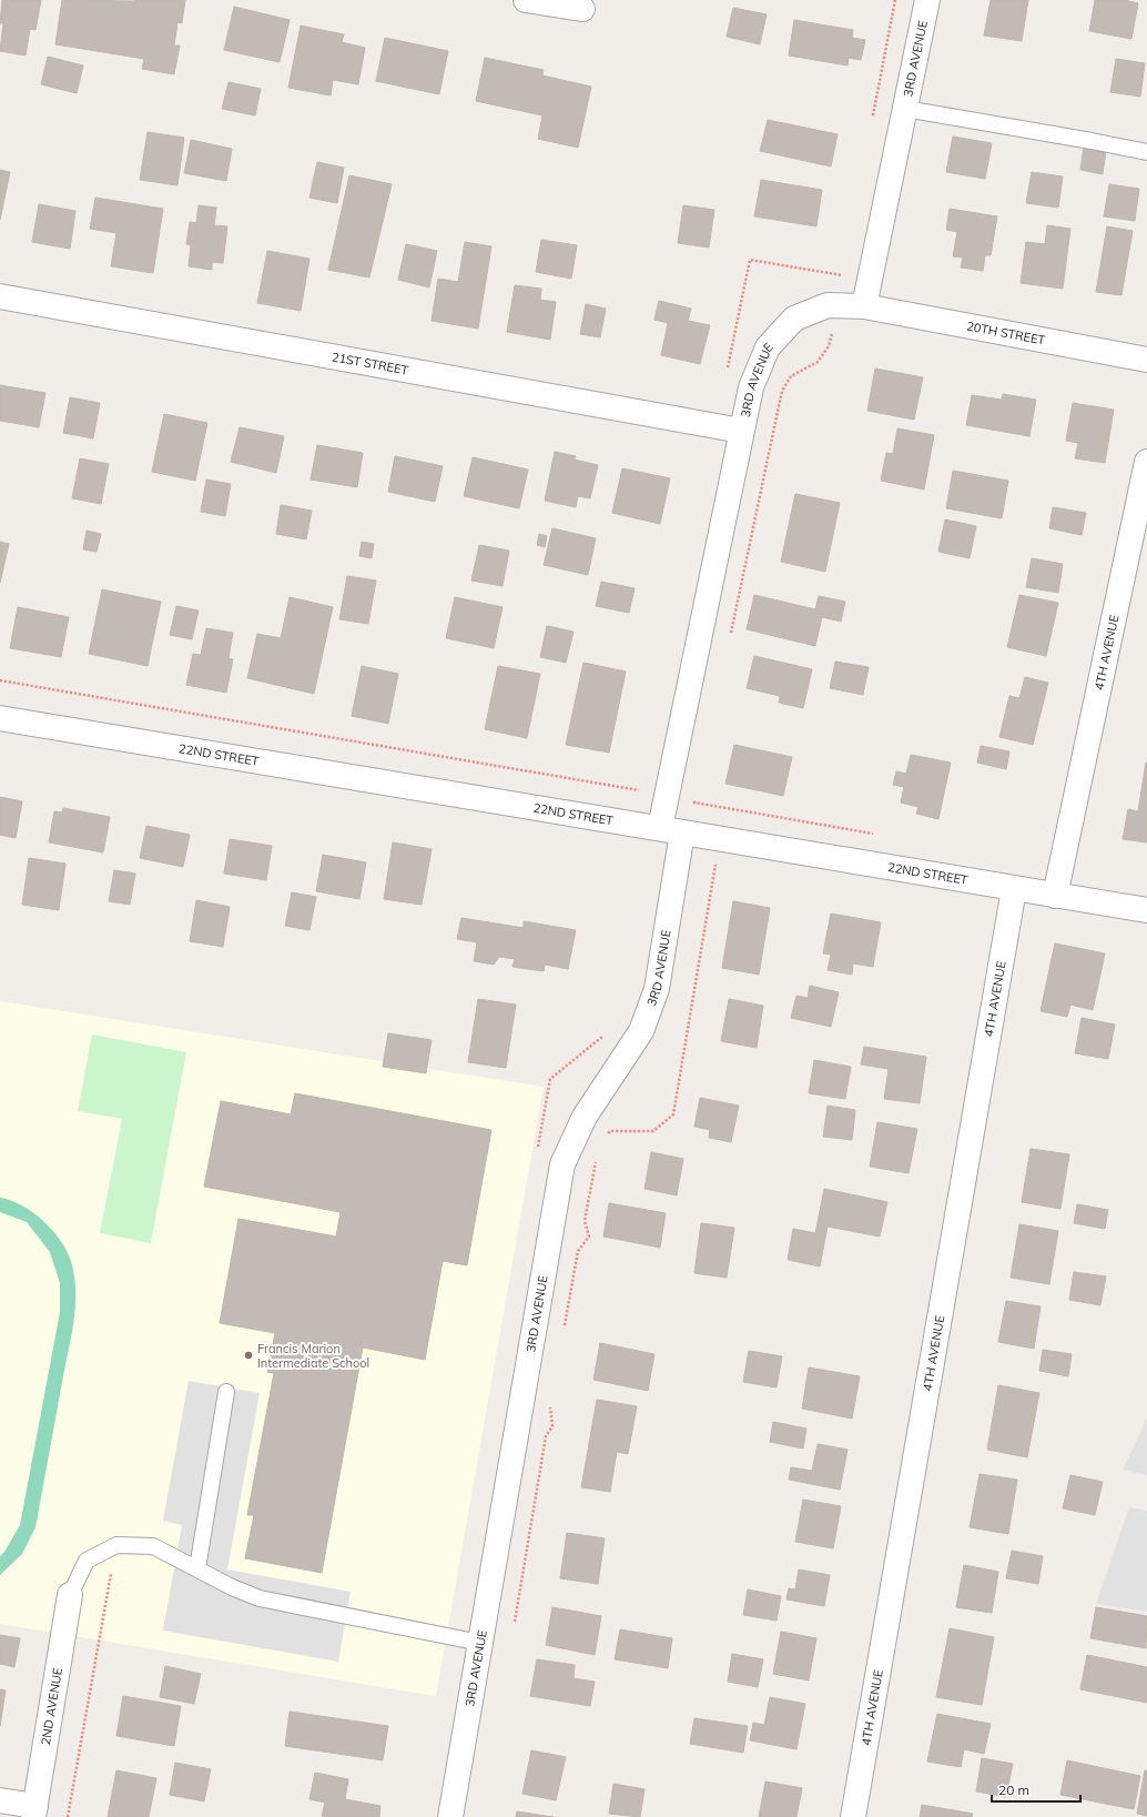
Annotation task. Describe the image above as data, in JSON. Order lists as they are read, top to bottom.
{
  "streets": {
    "street": [
      "3RD AVENUE",
      "20TH STREET",
      "21ST STREET",
      "4TH AVENUE",
      "22ND STREET",
      "2ND AVENUE"
    ]
  },
  "crossings": [
    ["3RD AVENUE", "20TH STREET"],
    ["3RD AVENUE", "21ST STREET"],
    ["3RD AVENUE", "22ND STREET"],
    ["4TH AVENUE", "22ND STREET"]
  ],
  "places": ["Francis Marion Intermediate School"],
  "scale_bar": "20 m"
}
